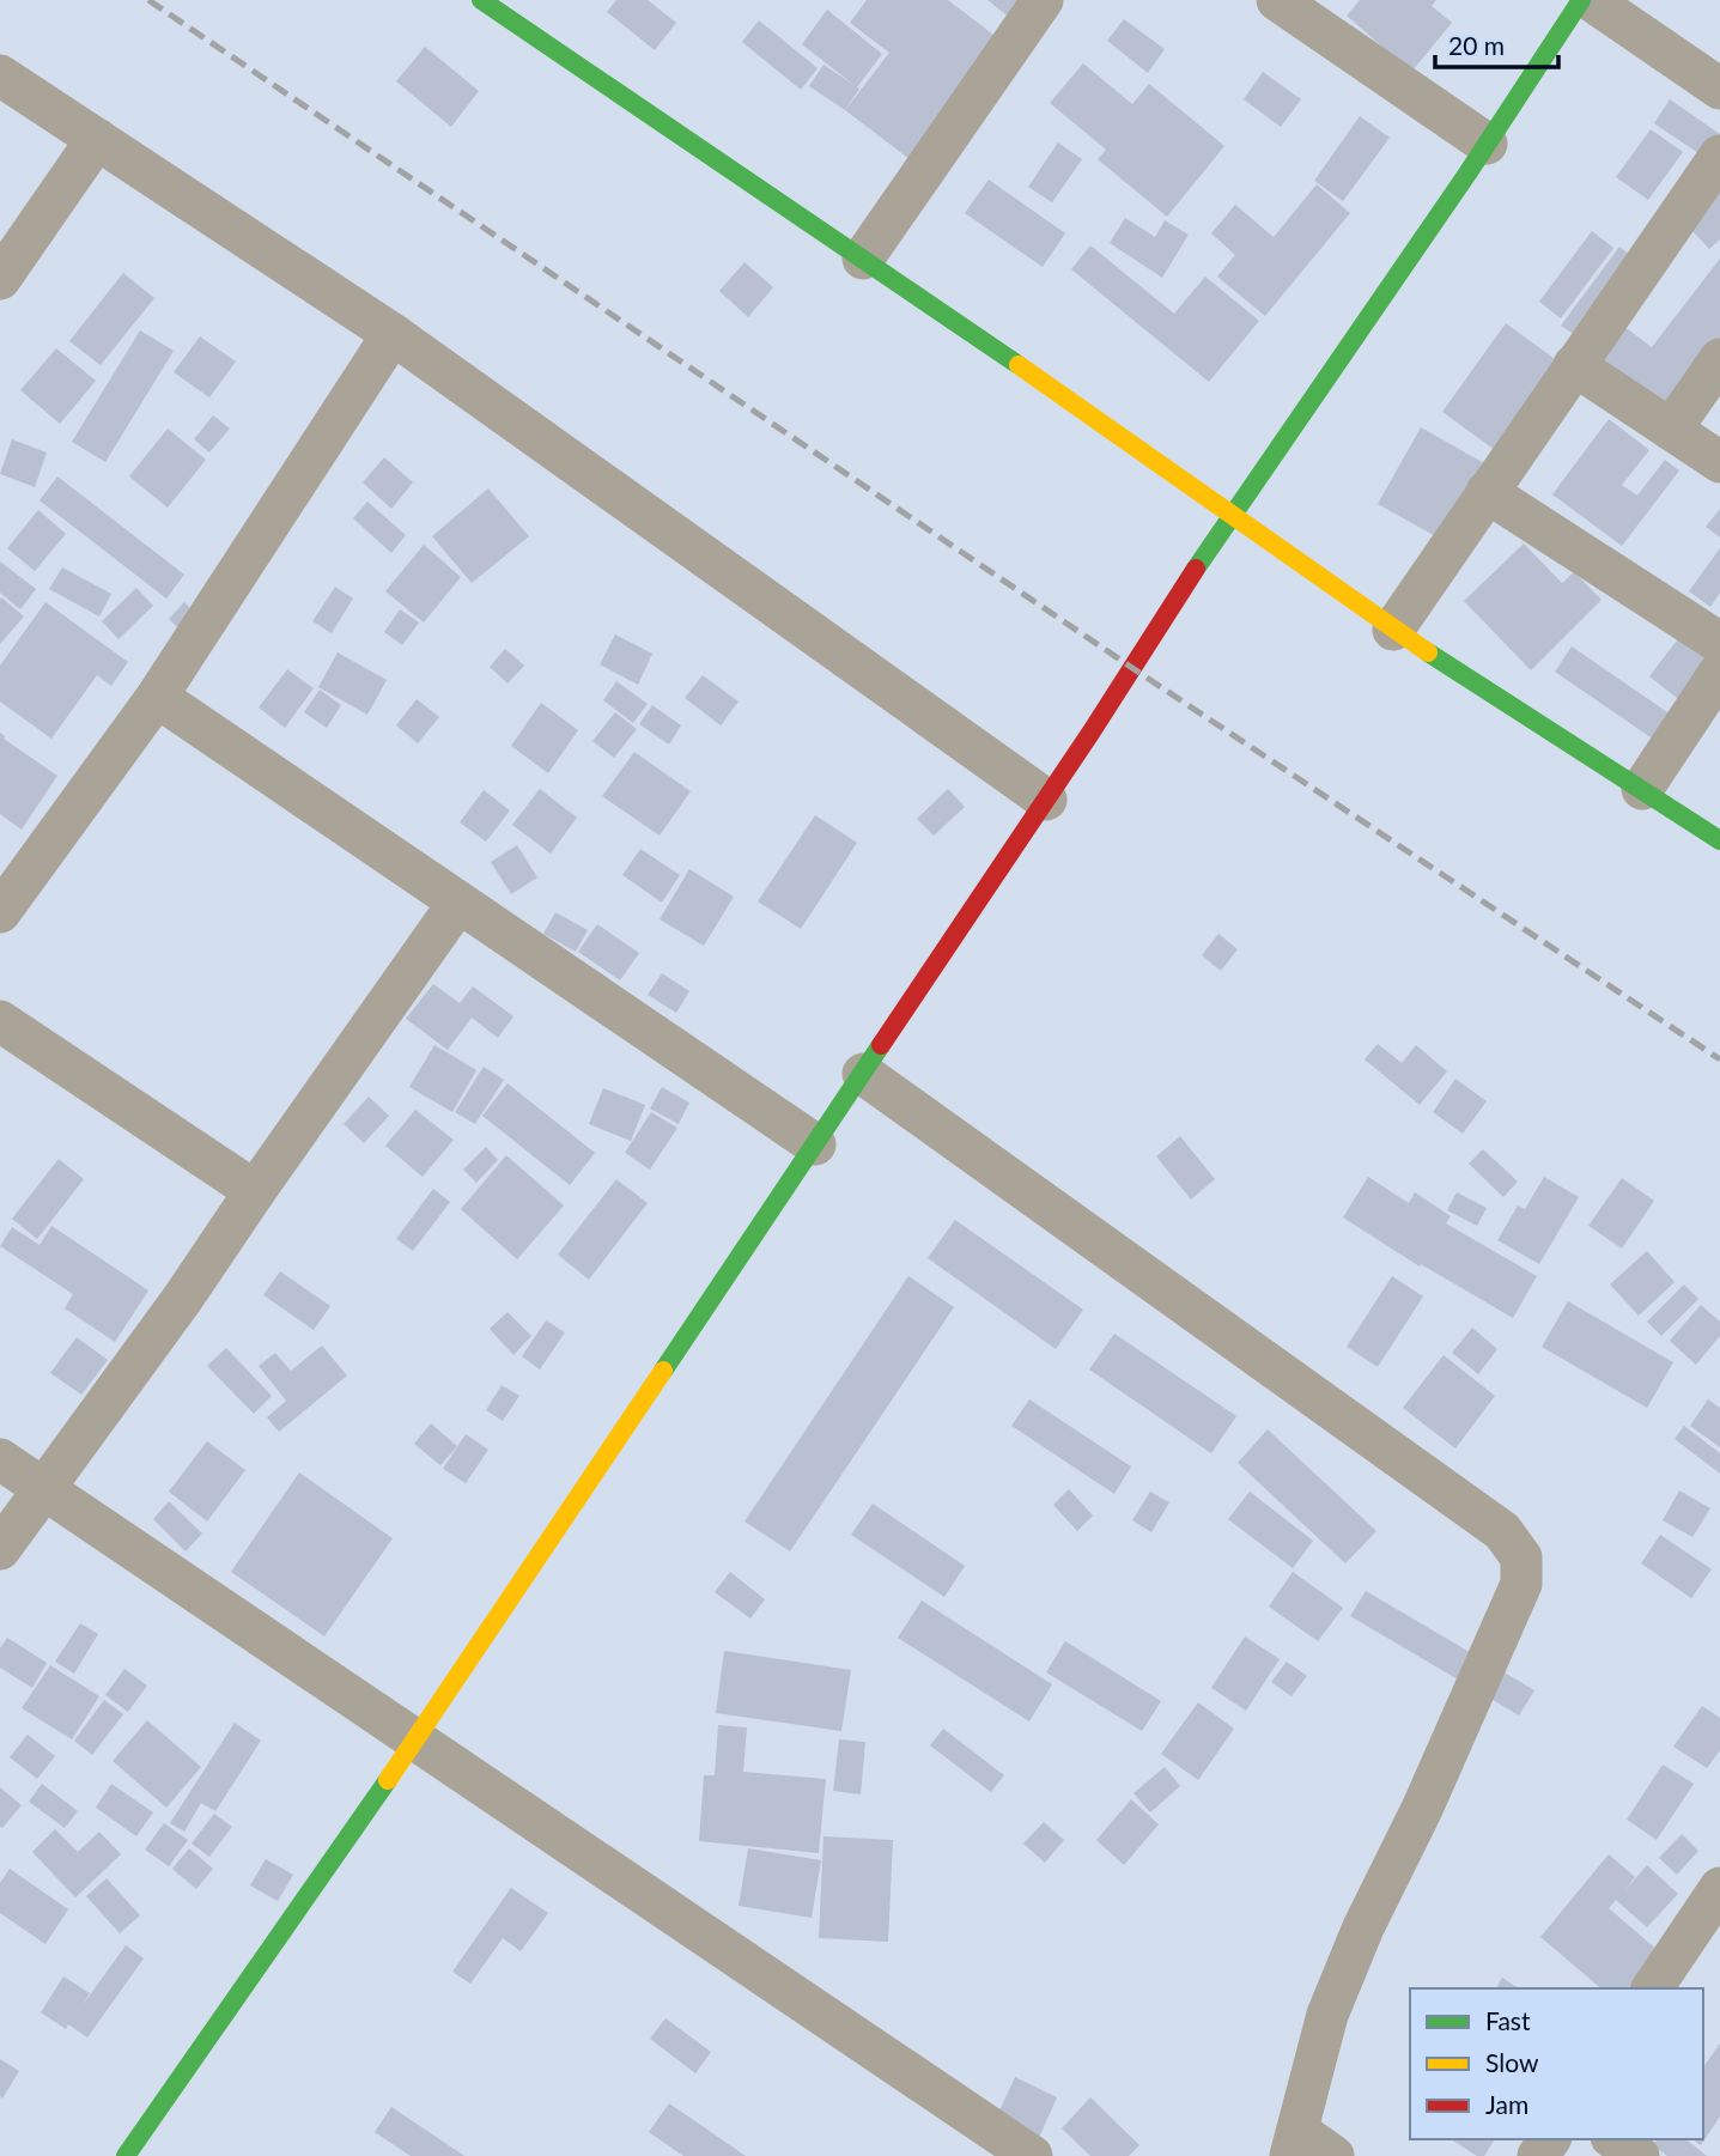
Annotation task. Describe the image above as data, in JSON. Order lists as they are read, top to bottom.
{
  "legend": ["Fast", "Slow", "Jam"],
  "scale_bar": "20 m"
}
